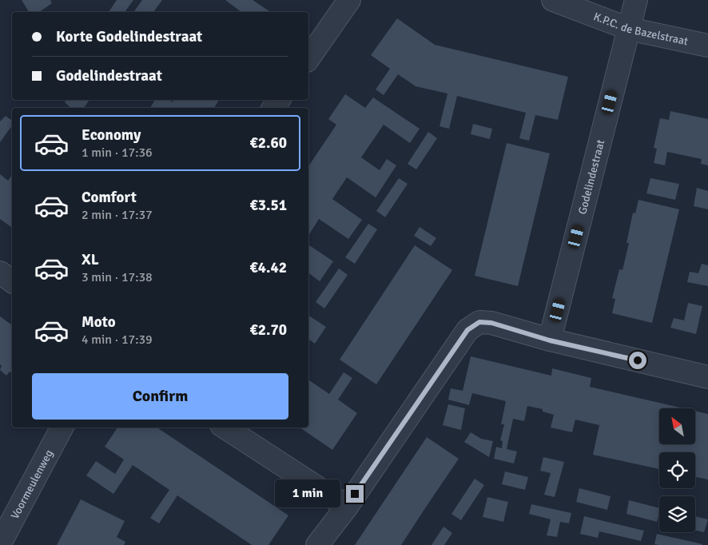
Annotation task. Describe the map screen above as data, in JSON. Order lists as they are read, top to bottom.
{
  "streets": {
    "street": ["K.P.C. de Bazelstraat", "Godelindestraat", "Voormeulenweg"]
  },
  "crossings": [
    ["K.P.C. de Bazelstraat", "Godelindestraat"]
  ],
  "north": "top left",
  "page": {
    "banner": ["Korte Godelindestraat", "Godelindestraat"],
    "list": [
      {
        "name": "Economy",
        "note": "1 min · 17:36",
        "value": "€2.60"
      },
      {
        "name": "Comfort",
        "note": "2 min · 17:37",
        "value": "€3.51"
      },
      {
        "name": "XL",
        "note": "3 min · 17:38",
        "value": "€4.42"
      },
      {
        "name": "Moto",
        "note": "4 min · 17:39",
        "value": "€2.70"
      }
    ],
    "buttons": "Confirm",
    "bubble": "1 min"
  }
}
